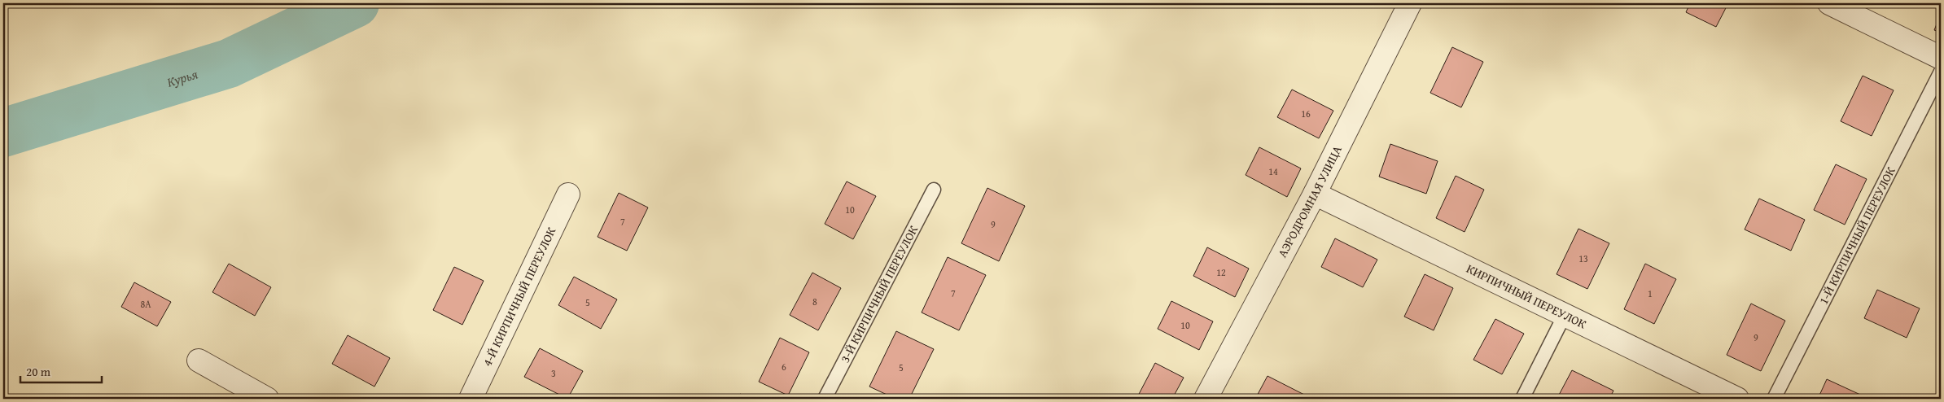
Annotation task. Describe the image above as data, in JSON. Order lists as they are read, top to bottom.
{
  "streets": {
    "street": ["АЭРОДРОМНАЯ УЛИЦА", "КИРПИЧНЫЙ ПЕРЕУЛОК", "4-Й КИРПИЧНЫЙ ПЕРЕУЛОК"],
    "lane": ["1-Й КИРПИЧНЫЙ ПЕРЕУЛОК", "3-Й КИРПИЧНЫЙ ПЕРЕУЛОК"]
  },
  "crossings": [
    ["АЭРОДРОМНАЯ УЛИЦА", "КИРПИЧНЫЙ ПЕРЕУЛОК"]
  ],
  "water": ["Курья"],
  "house_numbers": [
    "16",
    "14",
    "10",
    "7",
    "9",
    "13",
    "12",
    "7",
    "1",
    "8",
    "5",
    "8А",
    "10",
    "9",
    "6",
    "5",
    "3"
  ],
  "scale_bar": "20 m"
}
